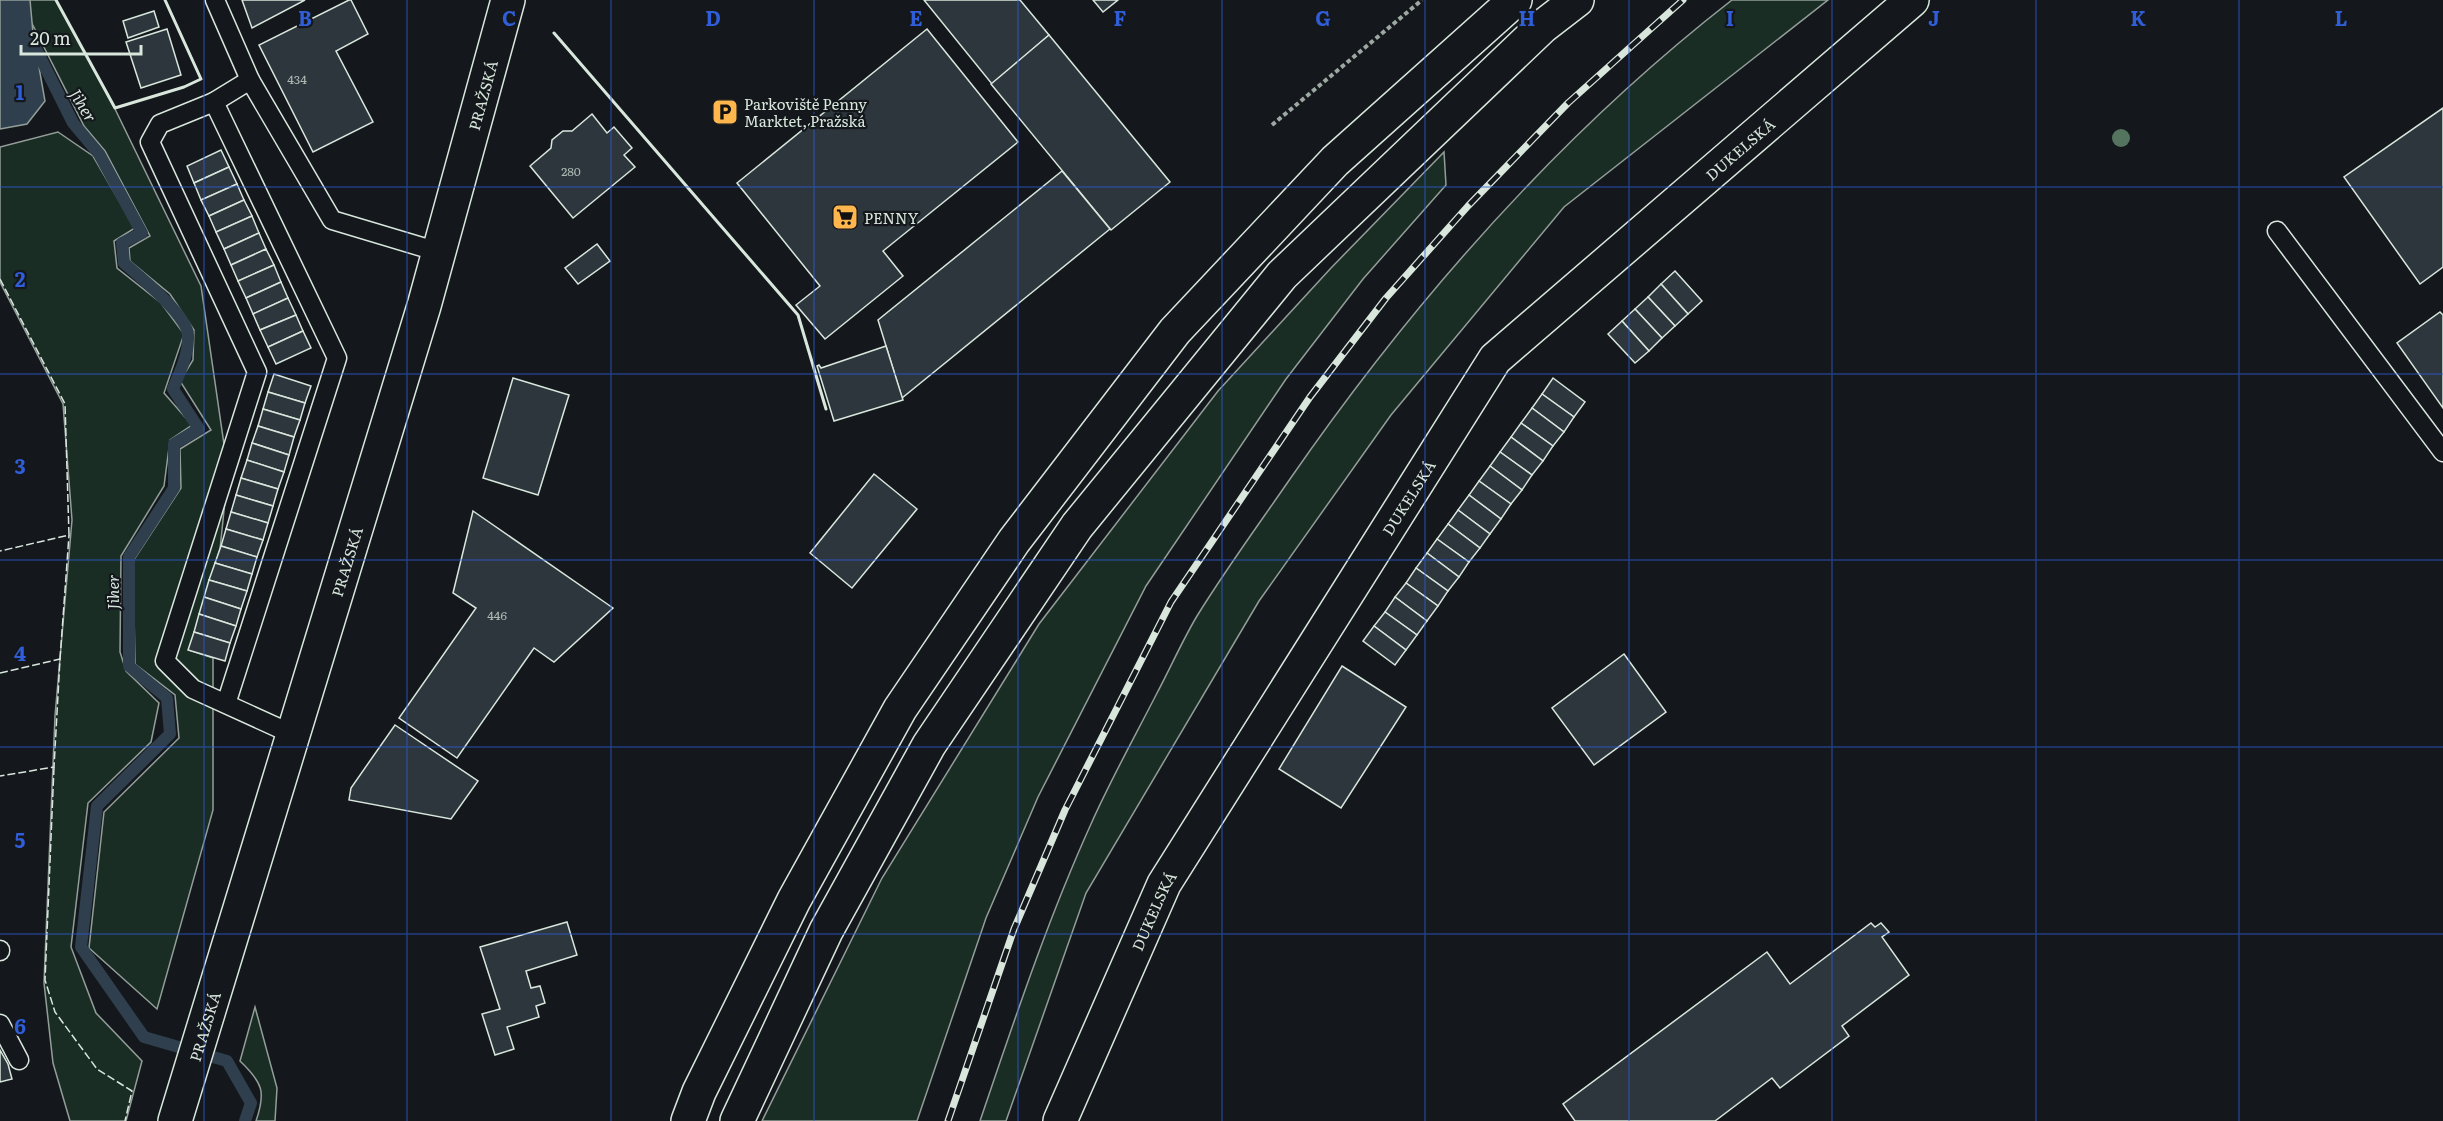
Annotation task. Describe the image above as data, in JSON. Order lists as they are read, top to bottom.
{
  "streets": {
    "main road": ["PRAŽSKÁ", "DUKELSKÁ"]
  },
  "water": ["Jiher"],
  "places": {
    "parking": ["Parkoviště Penny Marktet, Pražská"],
    "supermarket": ["PENNY"]
  },
  "house_numbers": ["434", "280", "446"],
  "scale_bar": "20 m",
  "grid": {
    "columns": [
      "B",
      "C",
      "D",
      "E",
      "F",
      "G",
      "H",
      "I",
      "J",
      "K",
      "L"
    ],
    "rows": [
      "1",
      "2",
      "3",
      "4",
      "5",
      "6"
    ]
  }
}
